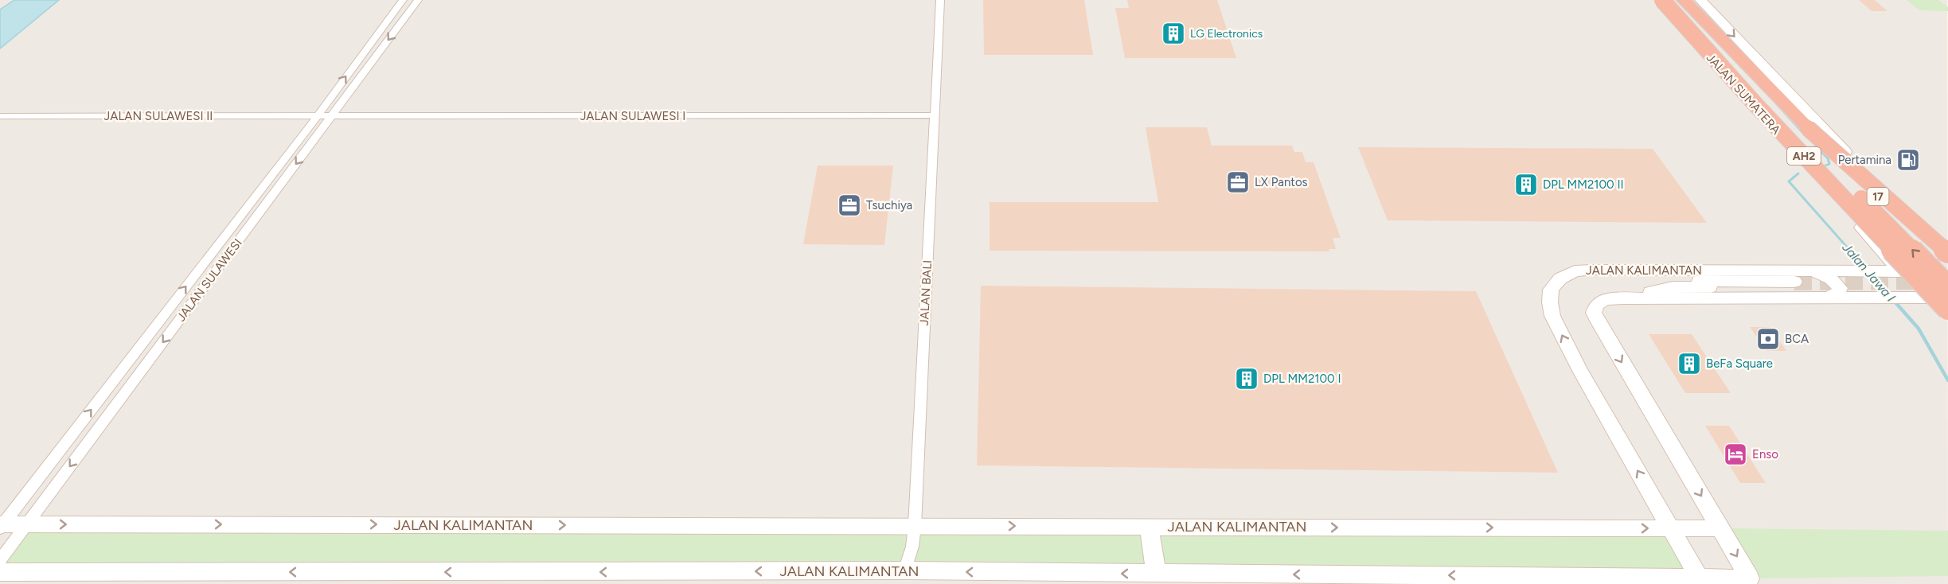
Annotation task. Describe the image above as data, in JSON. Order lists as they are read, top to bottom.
{
  "streets": {
    "highway": ["AH2", "17"],
    "street": [
      "JALAN SUMATERA",
      "JALAN SULAWESI II",
      "JALAN SULAWESI I",
      "JALAN KALIMANTAN",
      "JALAN SULAWESI",
      "JALAN BALI"
    ]
  },
  "crossings": [
    ["JALAN SUMATERA", "AH2"],
    ["JALAN SUMATERA", "17"],
    ["JALAN SUMATERA", "JALAN KALIMANTAN"],
    ["JALAN SULAWESI II", "JALAN SULAWESI I"],
    ["JALAN SULAWESI II", "JALAN SULAWESI"],
    ["JALAN SULAWESI I", "JALAN SULAWESI"],
    ["JALAN SULAWESI I", "JALAN BALI"],
    ["AH2", "17"],
    ["AH2", "JALAN KALIMANTAN"],
    ["17", "JALAN KALIMANTAN"],
    ["JALAN KALIMANTAN", "JALAN SULAWESI"],
    ["JALAN KALIMANTAN", "JALAN BALI"]
  ],
  "water": ["Jalan Jawa I"],
  "places": {
    "building": [
      "LG Electronics",
      "DPL MM2100 II",
      "BeFa Square",
      "DPL MM2100 I"
    ],
    "fuel station": ["Pertamina"],
    "office": ["LX Pantos", "Tsuchiya"],
    "bank": ["BCA"],
    "hotel": ["Enso"]
  }
}
